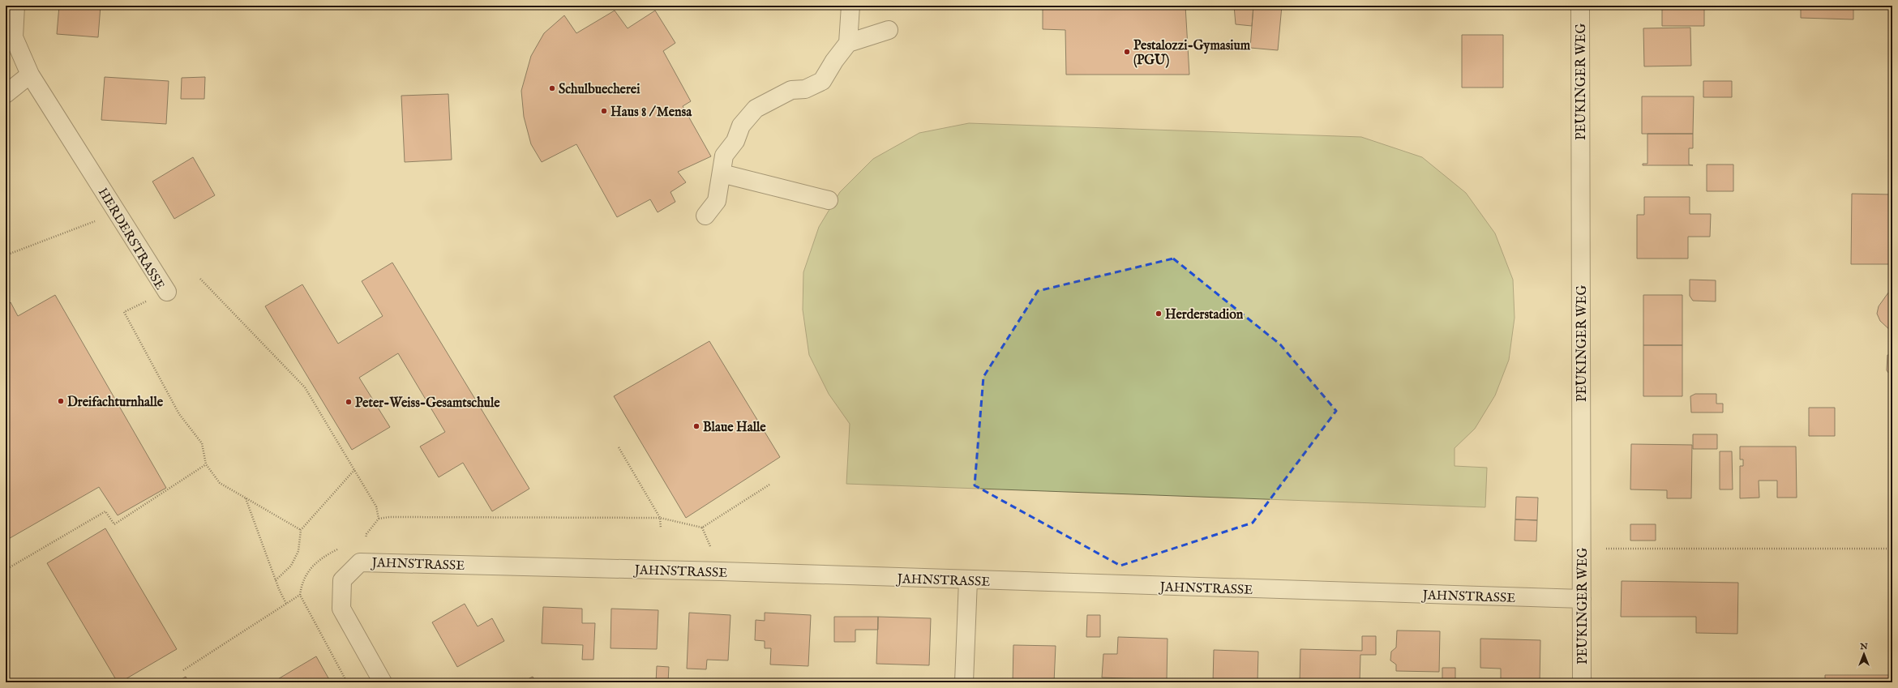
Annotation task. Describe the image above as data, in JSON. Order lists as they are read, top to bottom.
{
  "streets": {
    "street": ["PEUKINGER WEG", "HERDERSTRASSE", "JAHNSTRASSE"]
  },
  "crossings": [
    ["PEUKINGER WEG", "JAHNSTRASSE"]
  ],
  "places": [
    "Pestalozzi-Gymasium (PGU)",
    "Schulbuecherei",
    "Haus 8 / Mensa",
    "Herderstadion",
    "Dreifachturnhalle",
    "Peter-Weiss-Gesamtschule",
    "Blaue Halle"
  ],
  "north": "top"
}
